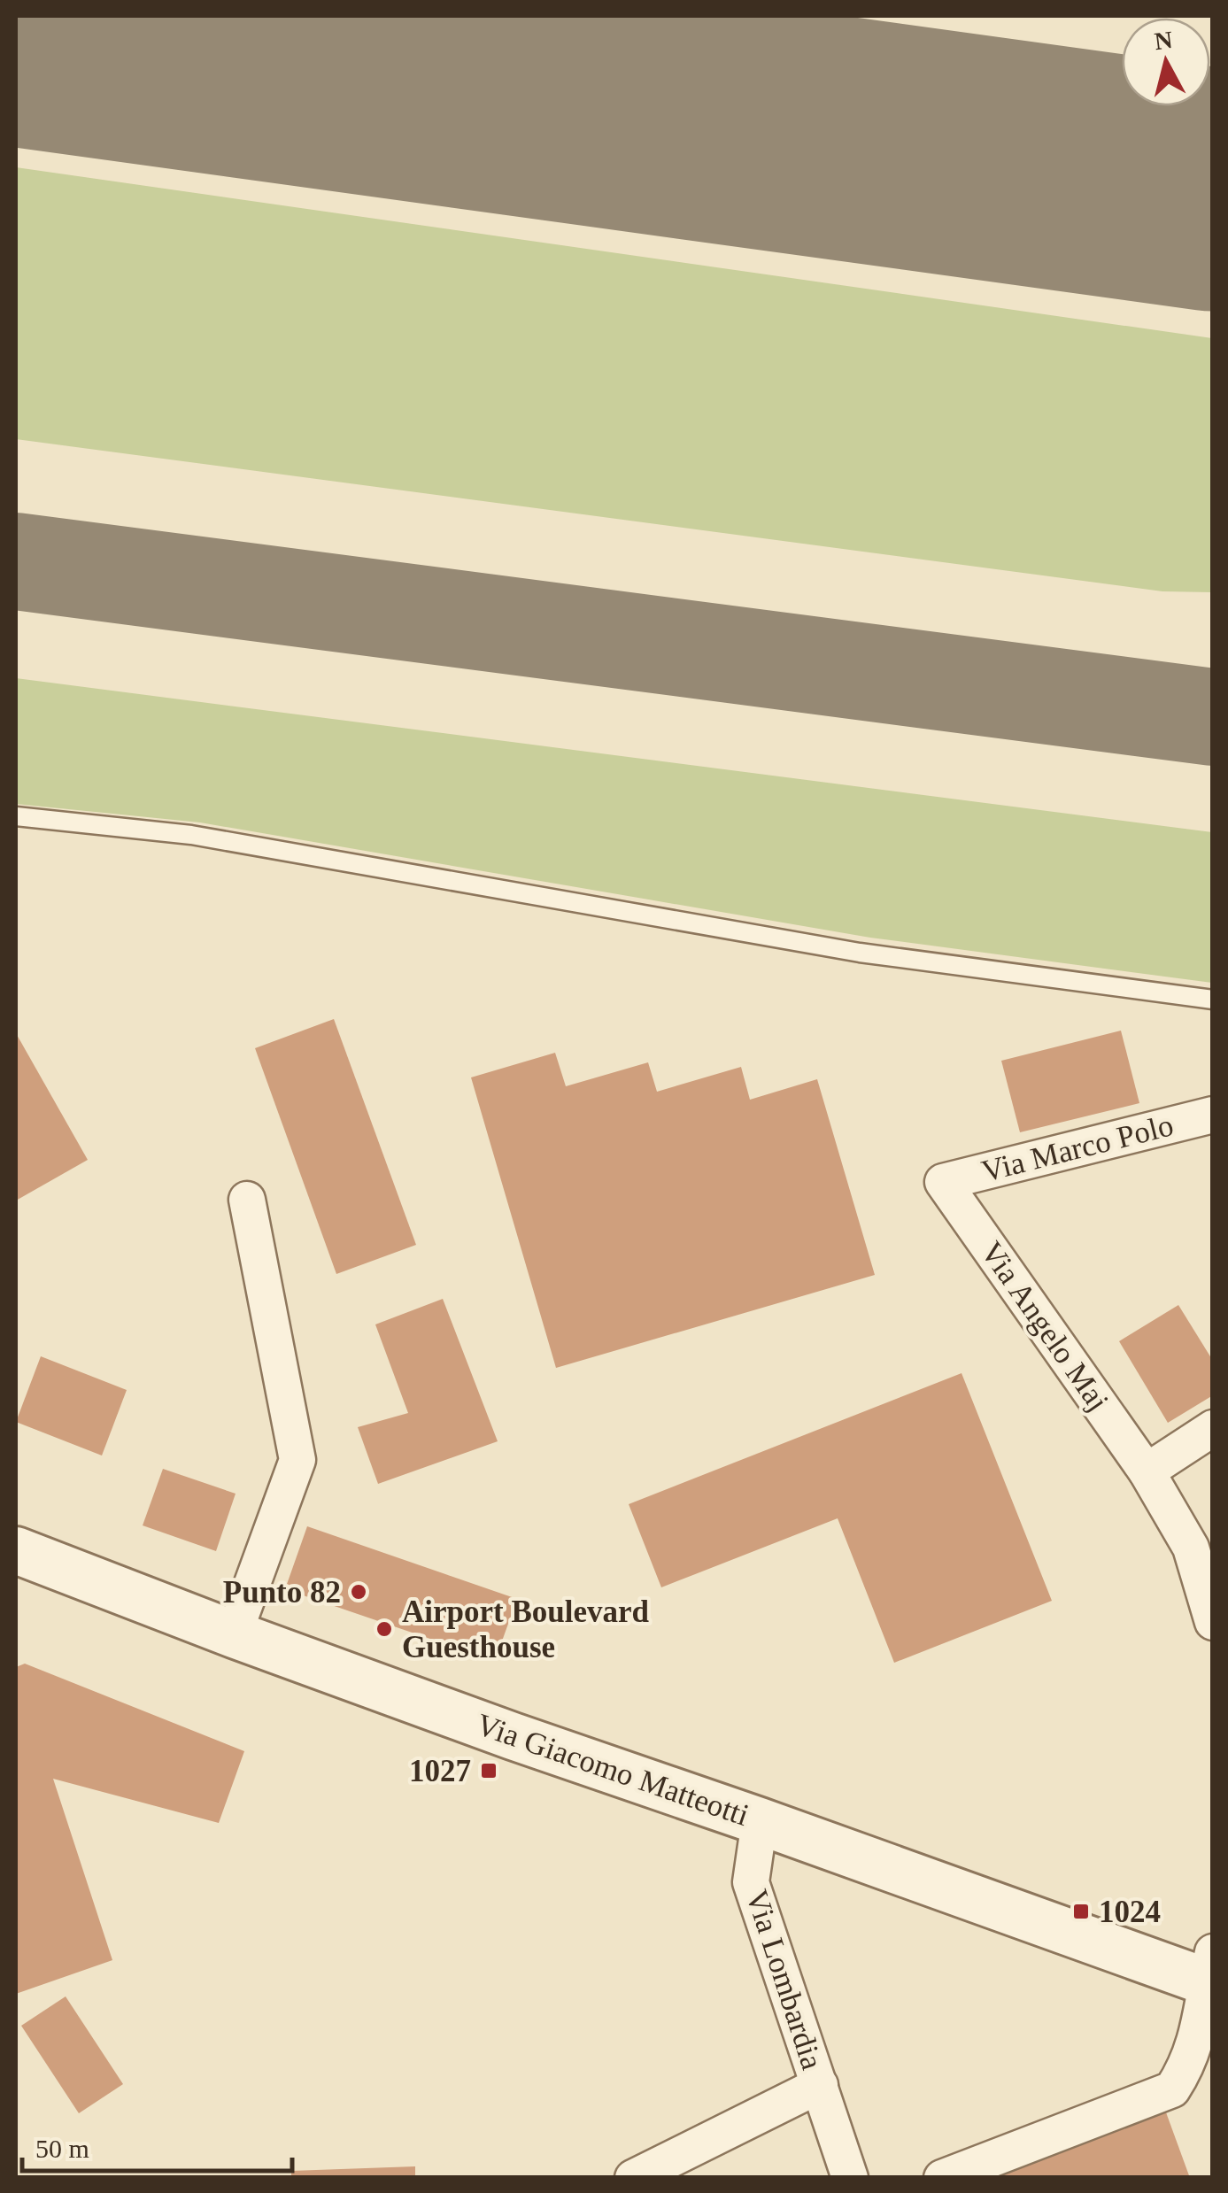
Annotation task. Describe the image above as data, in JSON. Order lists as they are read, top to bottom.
{
  "streets": {
    "street": [
      "Via Marco Polo",
      "Via Angelo Maj",
      "Via Giacomo Matteotti",
      "Via Lombardia"
    ]
  },
  "crossings": [
    ["Via Marco Polo", "Via Angelo Maj"],
    ["Via Giacomo Matteotti", "Via Lombardia"]
  ],
  "places": {
    "other": ["Punto 82", "Airport Boulevard Guesthouse"],
    "transit": ["1027", "1024"]
  },
  "scale_bar": "50 m",
  "north": "top"
}
